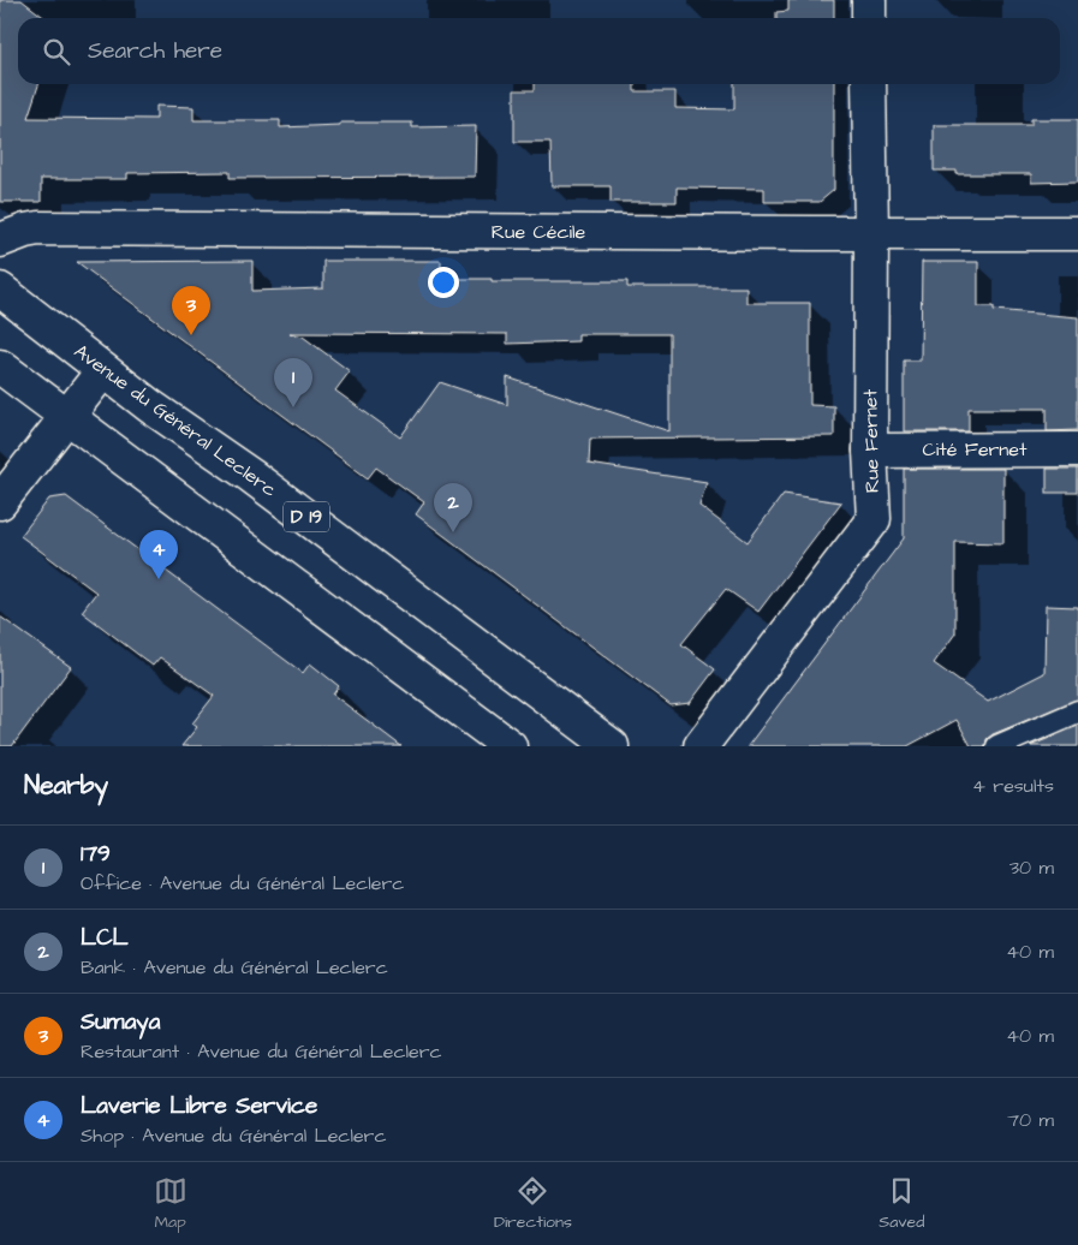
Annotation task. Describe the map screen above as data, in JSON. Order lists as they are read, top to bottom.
{
  "streets": {
    "street": [
      "Rue Cécile",
      "Avenue du Général Leclerc",
      "Rue Fernet",
      "Cité Fernet",
      "D 19"
    ]
  },
  "crossings": [
    ["Rue Cécile", "Rue Fernet"],
    ["Rue Fernet", "Cité Fernet"]
  ],
  "page": {
    "search": "Search here",
    "pins": [
      "3",
      "1",
      "2",
      "4"
    ],
    "heading": ["Nearby", "4 results"],
    "list": [
      {
        "mark": "1",
        "name": "179",
        "note": "Office · Avenue du Général Leclerc",
        "value": "30 m"
      },
      {
        "mark": "2",
        "name": "LCL",
        "note": "Bank · Avenue du Général Leclerc",
        "value": "40 m"
      },
      {
        "mark": "3",
        "name": "Sumaya",
        "note": "Restaurant · Avenue du Général Leclerc",
        "value": "40 m"
      },
      {
        "mark": "4",
        "name": "Laverie Libre Service",
        "note": "Shop · Avenue du Général Leclerc",
        "value": "70 m"
      }
    ],
    "nav": ["Map", "Directions", "Saved"]
  }
}
